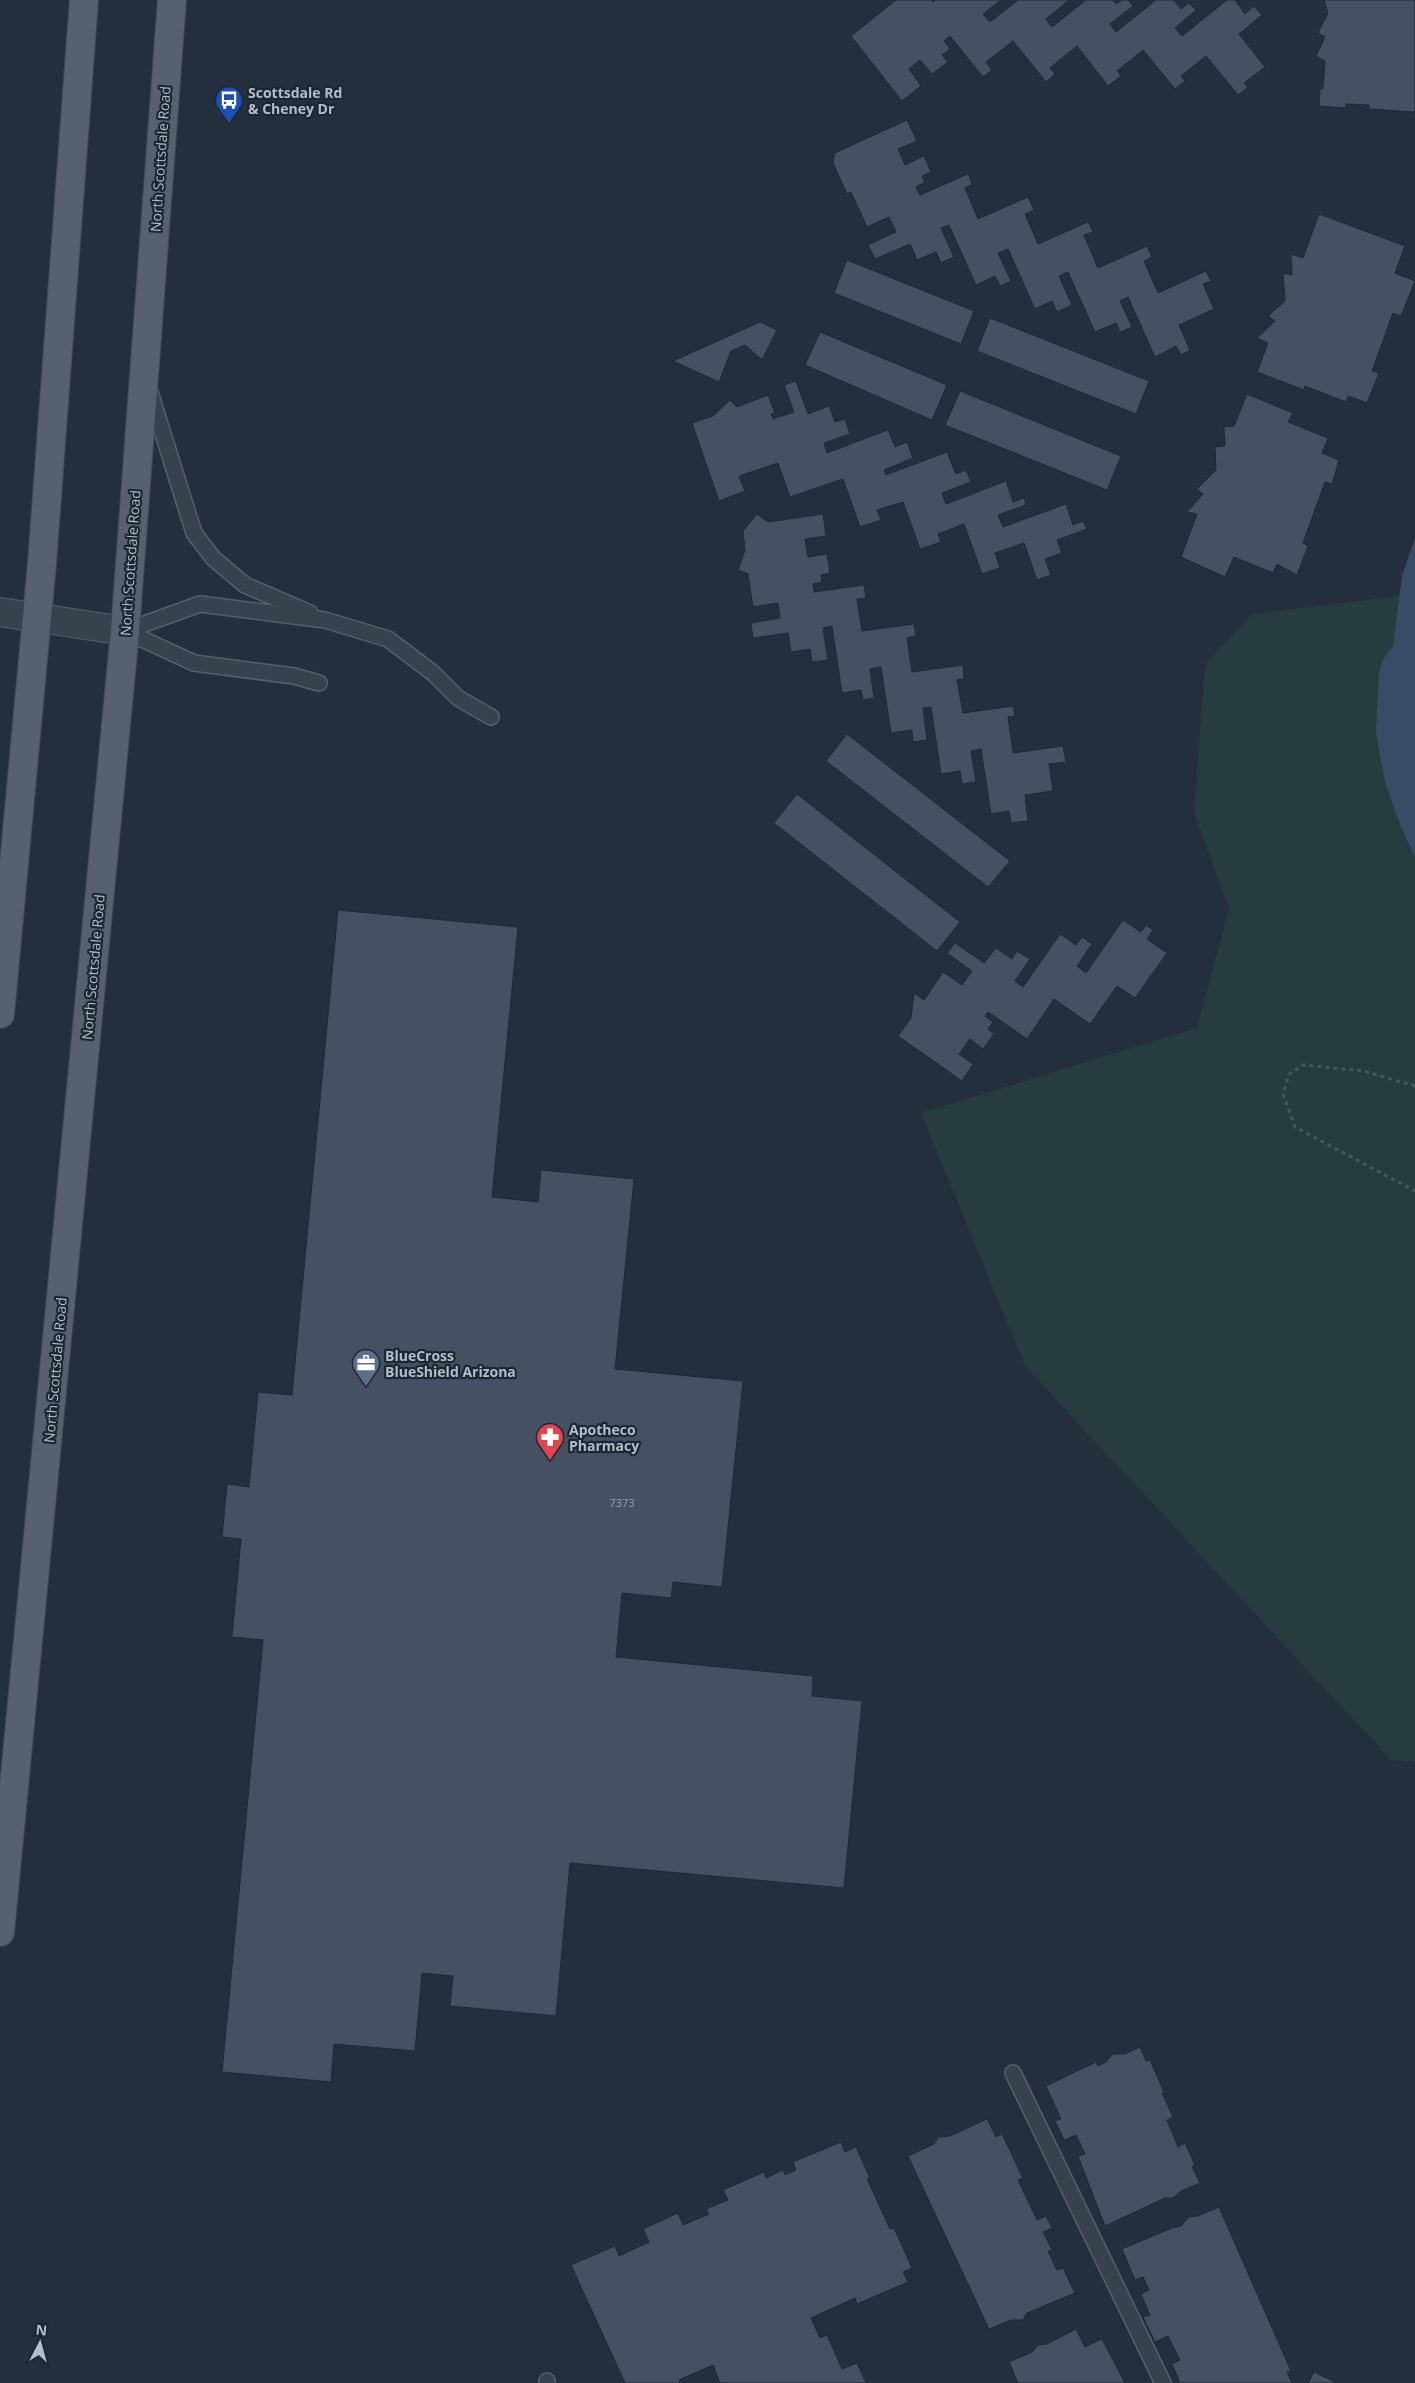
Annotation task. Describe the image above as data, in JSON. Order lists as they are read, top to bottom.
{
  "streets": {
    "main road": ["North Scottsdale Road"]
  },
  "places": {
    "bus stop": ["Scottsdale Rd & Cheney Dr"],
    "office": ["BlueCross BlueShield Arizona"],
    "pharmacy": ["Apotheco Pharmacy"]
  },
  "house_numbers": ["7373"],
  "north": "top"
}
